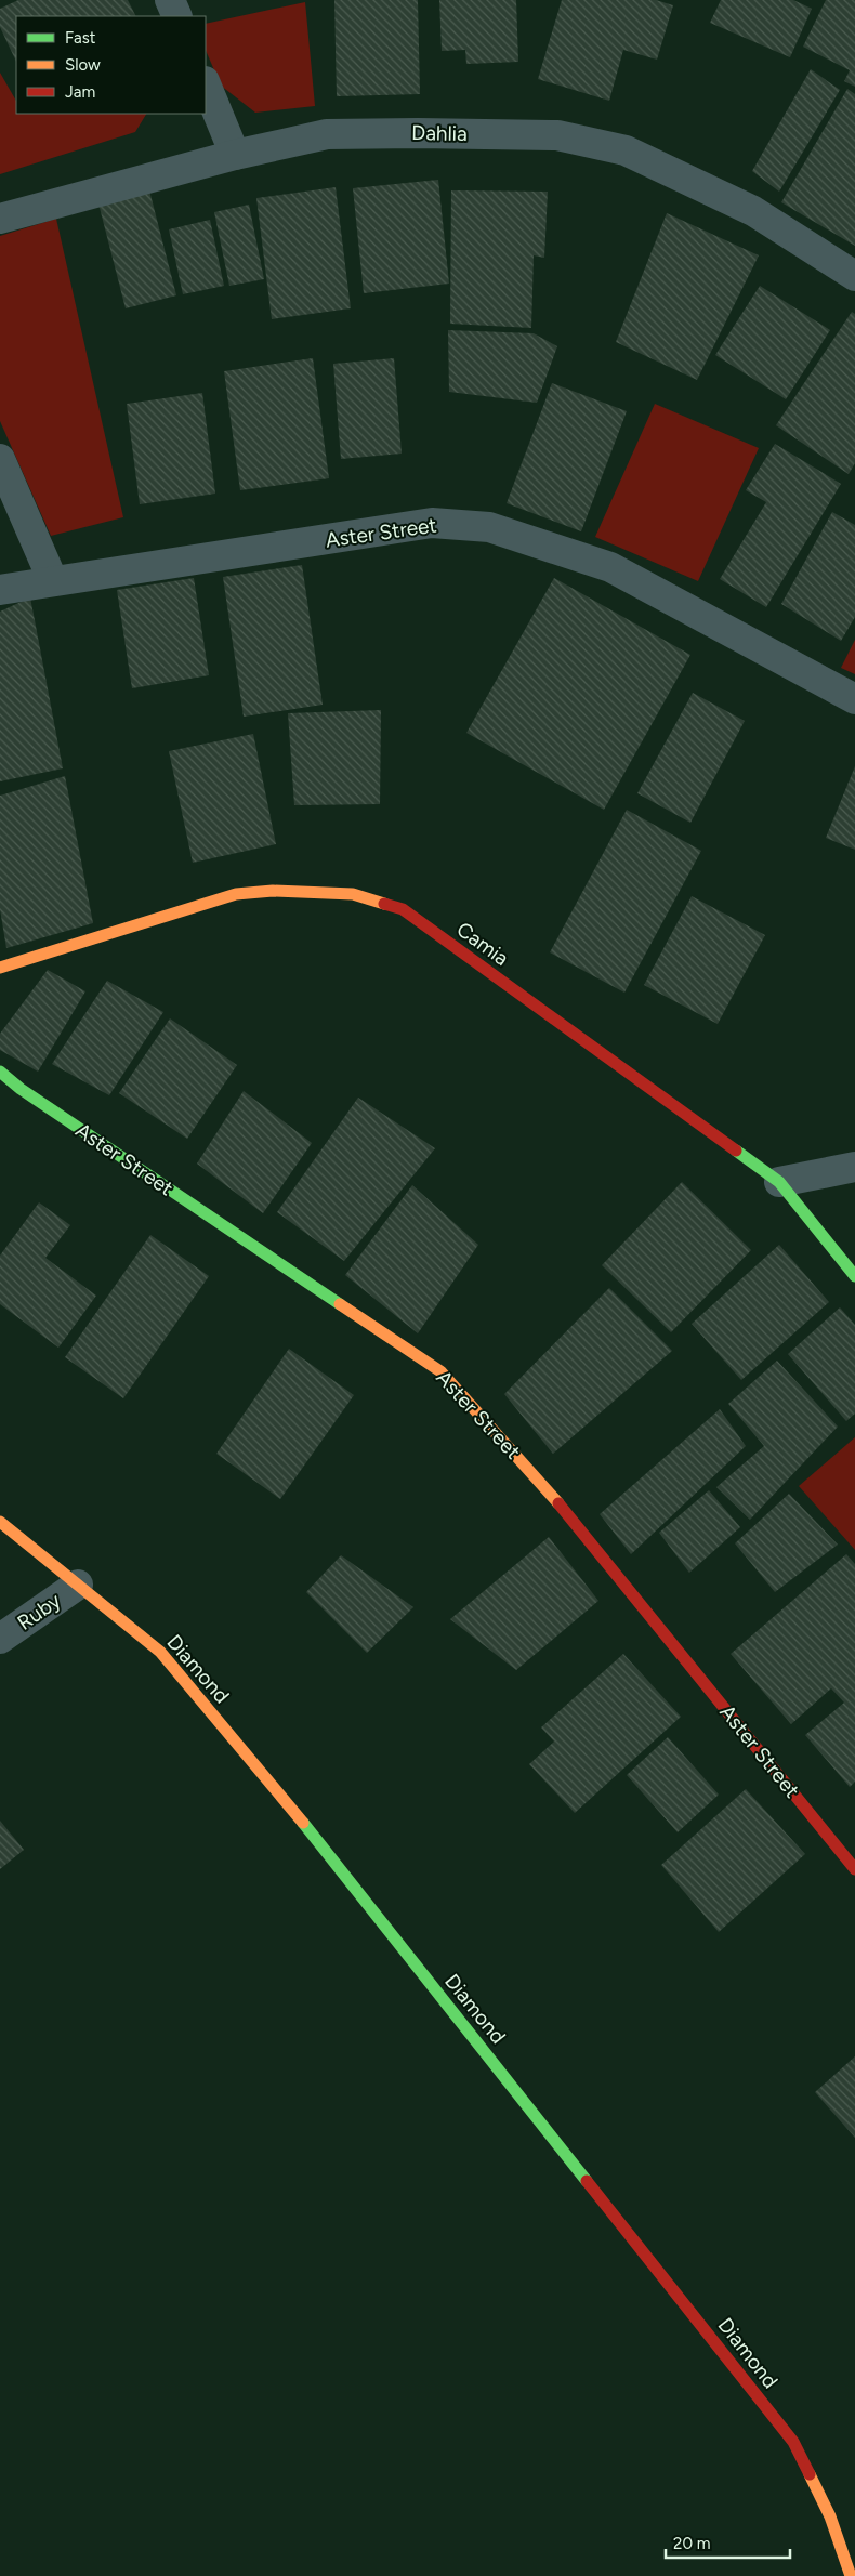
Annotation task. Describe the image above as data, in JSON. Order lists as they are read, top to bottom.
{
  "streets": {
    "street": [
      "Dahlia",
      "Aster Street",
      "Camia",
      "Ruby",
      "Diamond"
    ]
  },
  "crossings": [
    ["Ruby", "Diamond"]
  ],
  "legend": ["Fast", "Slow", "Jam"],
  "scale_bar": "20 m"
}
